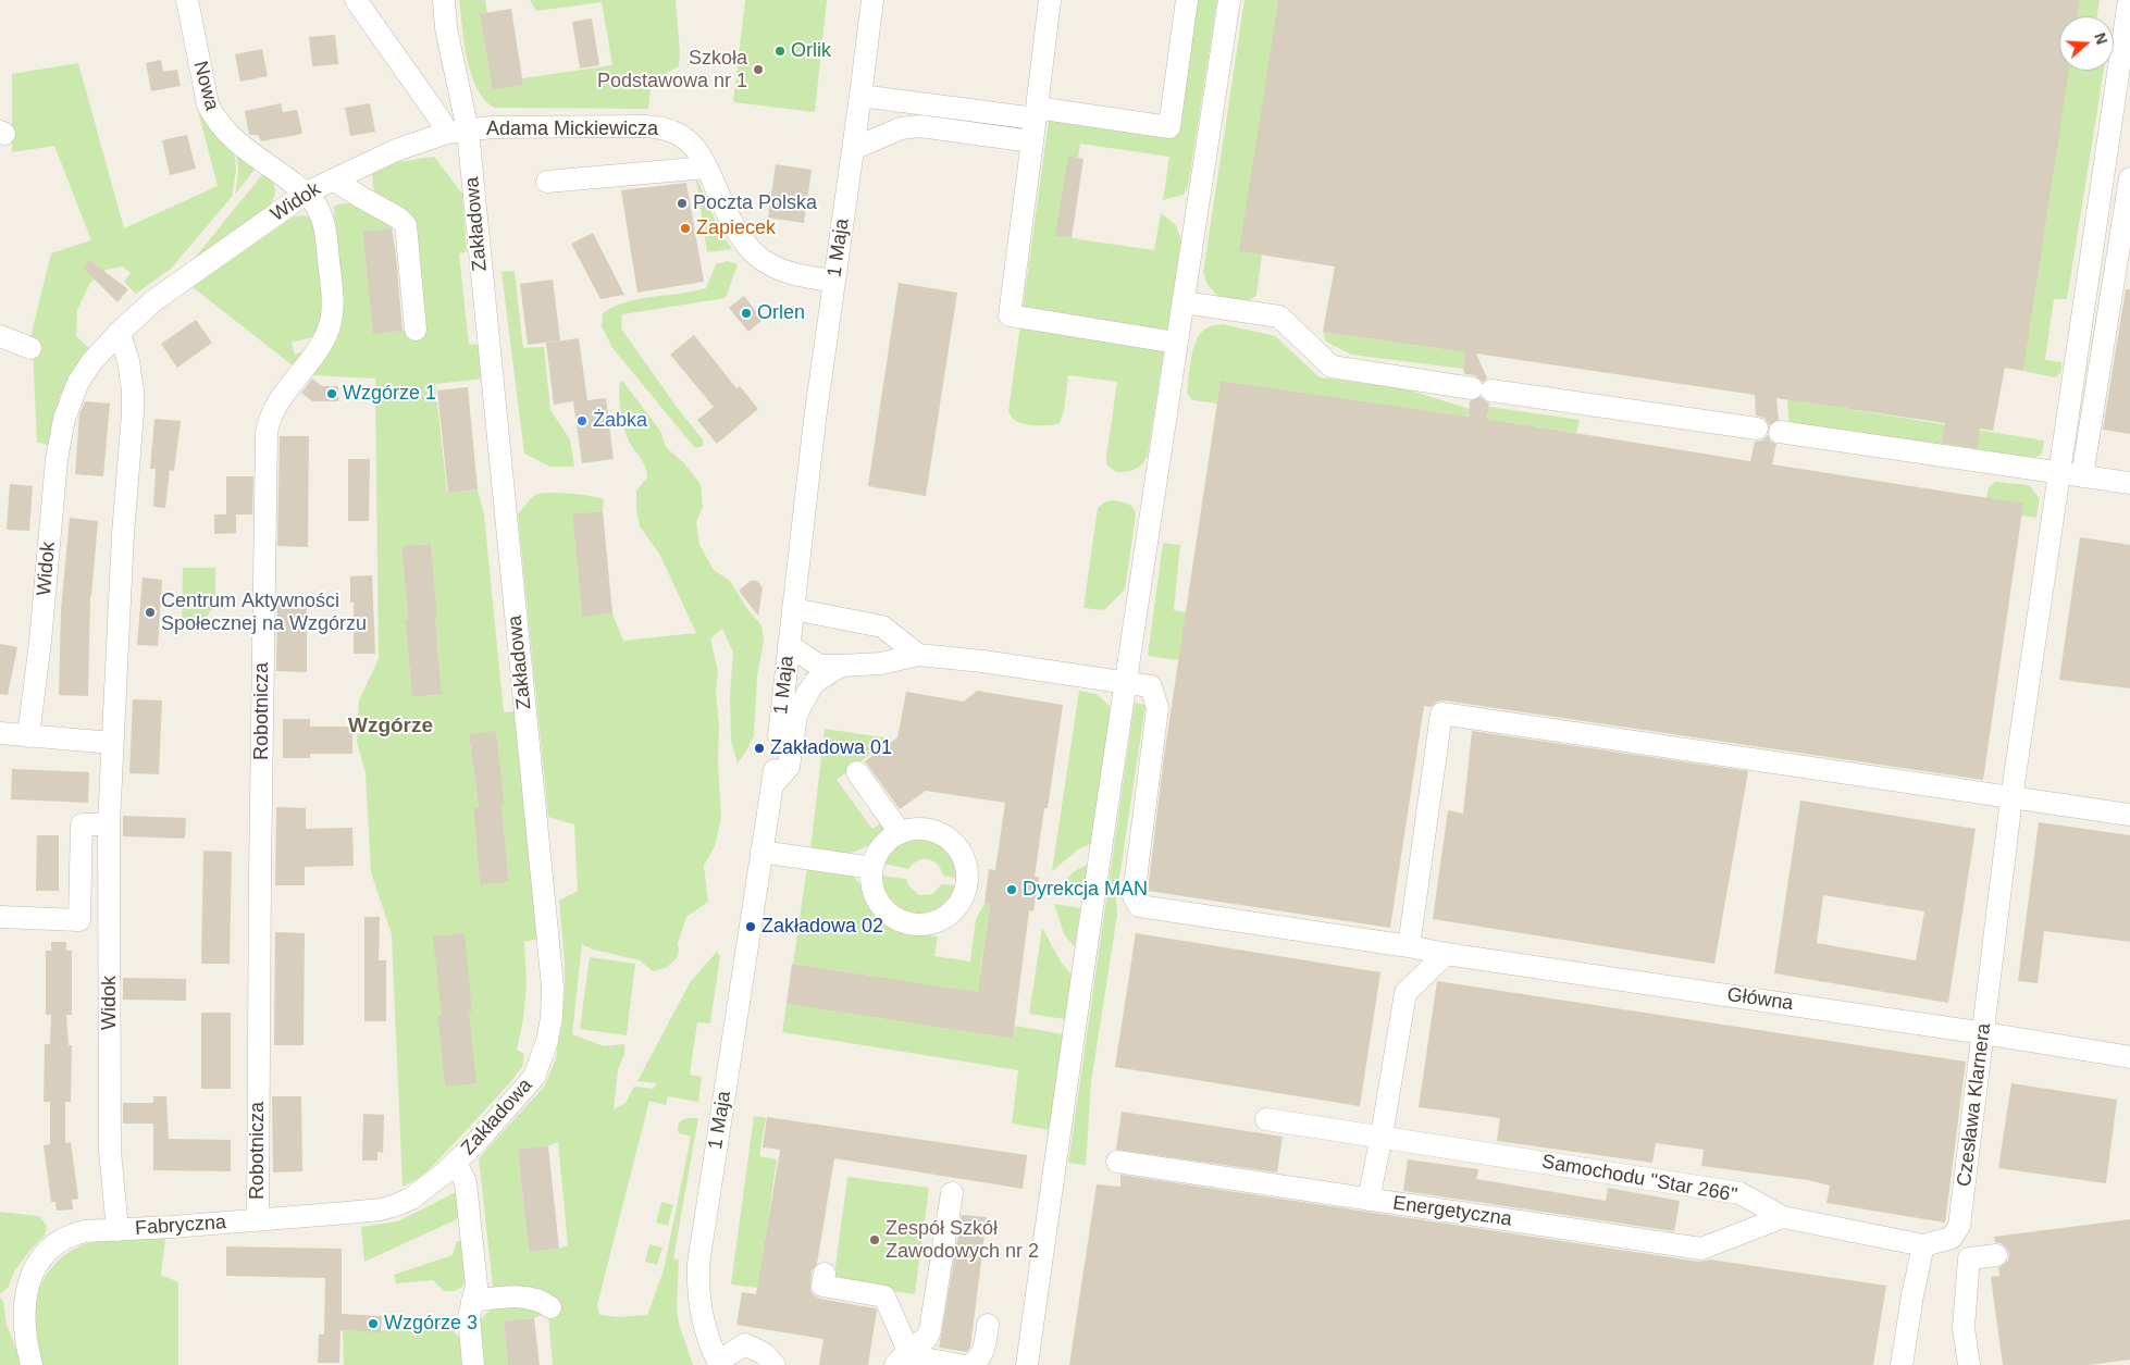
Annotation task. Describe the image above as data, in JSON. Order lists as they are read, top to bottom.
{
  "streets": {
    "street": [
      "Nowa",
      "Adama Mickiewicza",
      "Widok",
      "Zakładowa",
      "1 Maja",
      "Robotnicza",
      "Główna",
      "Czesława Klarnera",
      "Samochodu \"Star 266\"",
      "Energetyczna",
      "Fabryczna"
    ]
  },
  "crossings": [
    ["Nowa", "Widok"],
    ["Nowa", "Robotnicza"],
    ["Adama Mickiewicza", "Widok"],
    ["Adama Mickiewicza", "Zakładowa"],
    ["Adama Mickiewicza", "1 Maja"],
    ["Widok", "Zakładowa"],
    ["Widok", "Robotnicza"],
    ["Widok", "Fabryczna"],
    ["Zakładowa", "Fabryczna"],
    ["Robotnicza", "Fabryczna"],
    ["Główna", "Czesława Klarnera"],
    ["Czesława Klarnera", "Samochodu \"Star 266\""],
    ["Samochodu \"Star 266\"", "Energetyczna"]
  ],
  "districts": ["Wzgórze"],
  "places": [
    "Orlik",
    "Szkoła Podstawowa nr 1",
    "Poczta Polska",
    "Zapiecek",
    "Orlen",
    "Wzgórze 1",
    "Żabka",
    "Centrum Aktywności Społecznej na Wzgórzu",
    "Zakładowa 01",
    "Dyrekcja MAN",
    "Zakładowa 02",
    "Zespół Szkół Zawodowych nr 2",
    "Wzgórze 3"
  ],
  "north": "right"
}
